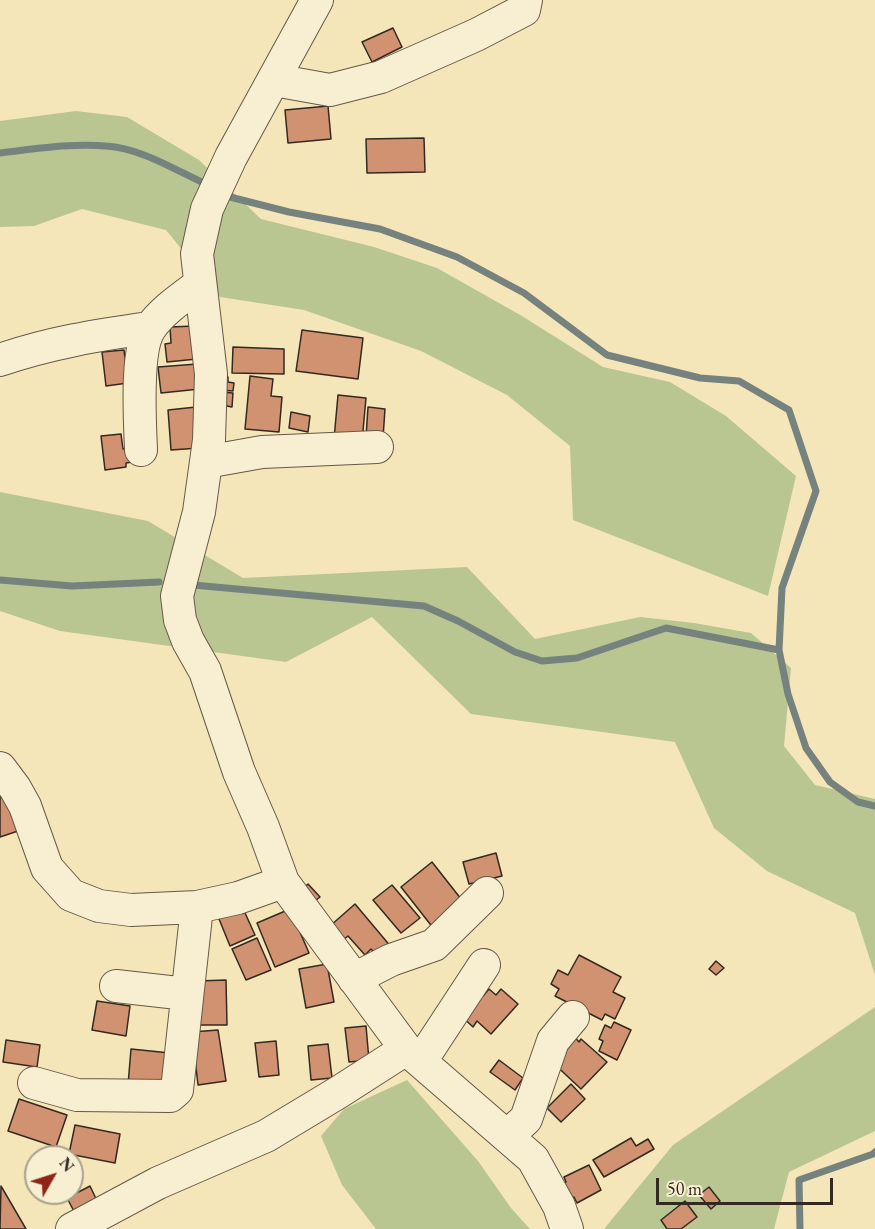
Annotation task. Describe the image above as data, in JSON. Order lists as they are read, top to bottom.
{
  "scale_bar": "50 m",
  "north": "top right"
}
